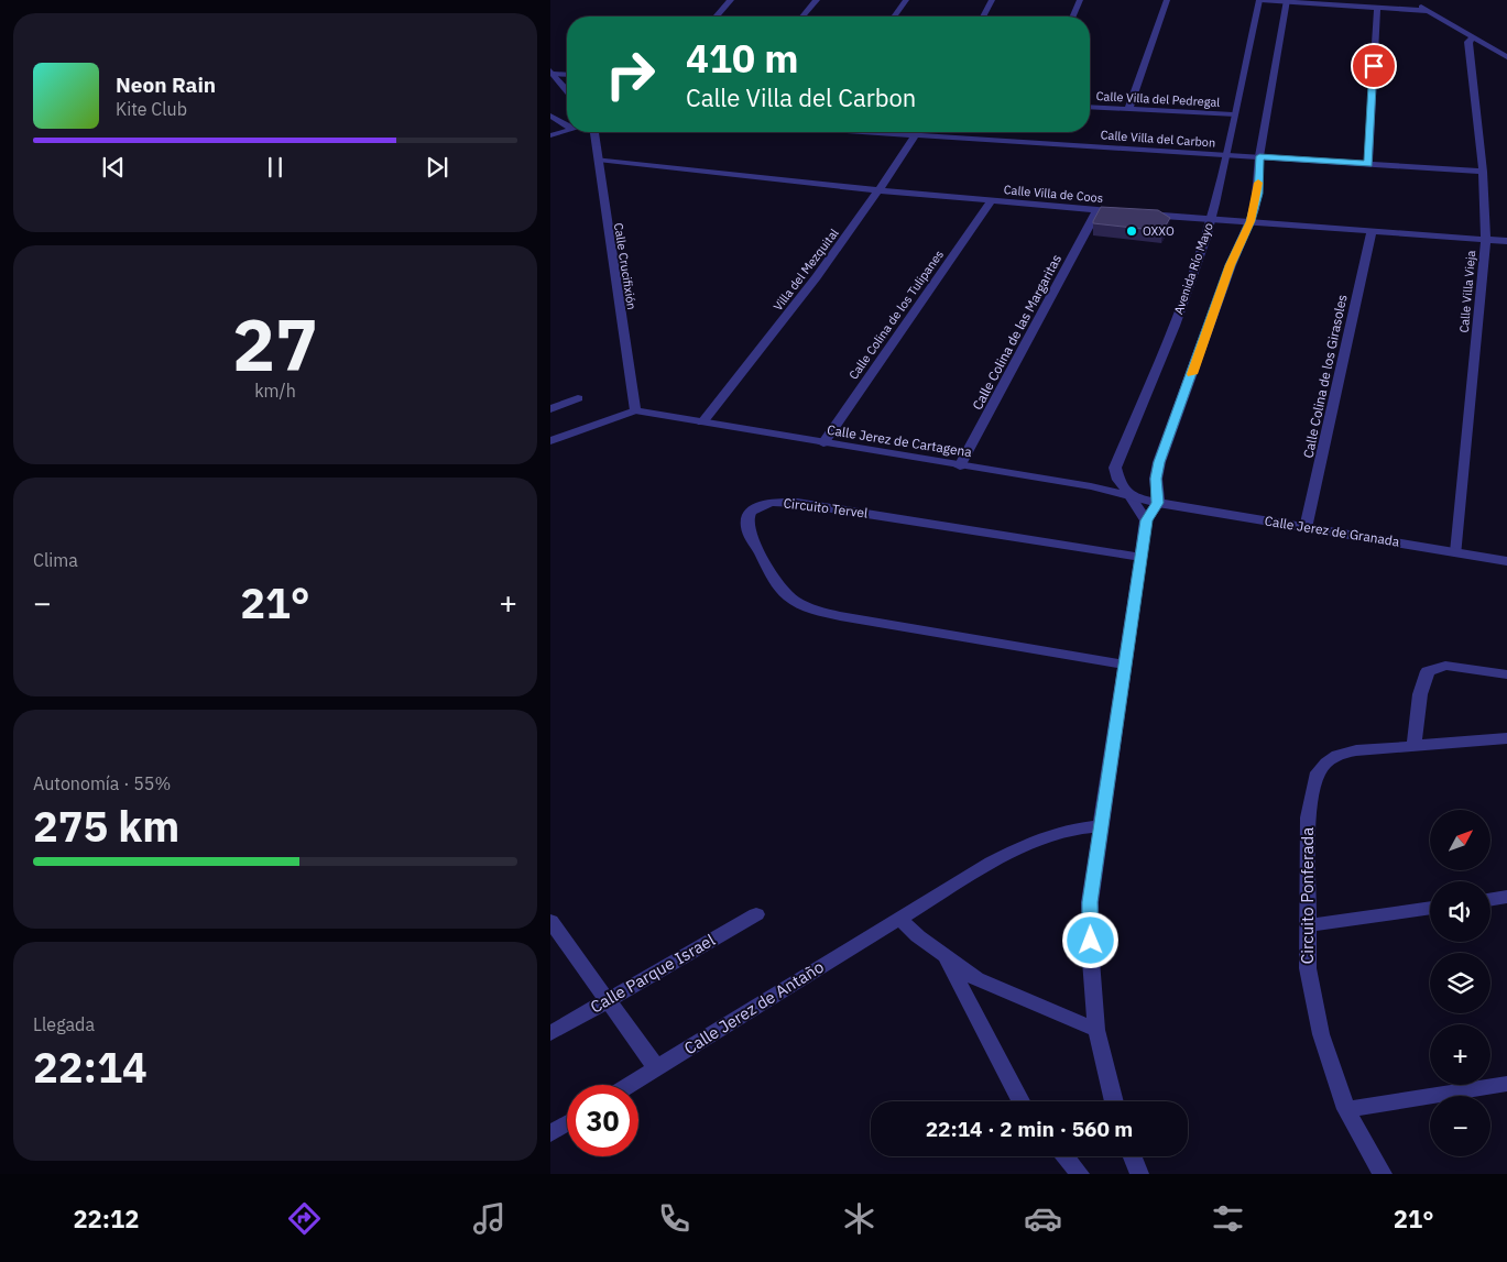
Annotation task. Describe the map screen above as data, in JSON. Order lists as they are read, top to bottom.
{
  "streets": {
    "street": [
      "Calle Villa del Pedregal",
      "Calle Villa del Carbon",
      "Calle Villa de Coos",
      "Calle Crucifixión",
      "Avenida Río Mayo",
      "Villa del Mezquital",
      "Calle Villa Vieja",
      "Calle Colina de los Tulipanes",
      "Calle Colina de las Margaritas",
      "Calle Colina de los Girasoles",
      "Calle Jerez de Cartagena",
      "Circuito Tervel",
      "Calle Jerez de Granada",
      "Circuito Ponferada",
      "Calle Parque Israel",
      "Calle Jerez de Antaño"
    ]
  },
  "crossings": [
    ["Calle Villa del Pedregal", "Avenida Río Mayo"],
    ["Calle Villa del Carbon", "Avenida Río Mayo"],
    ["Calle Villa del Carbon", "Villa del Mezquital"],
    ["Calle Villa del Carbon", "Calle Villa Vieja"],
    ["Calle Villa de Coos", "Calle Crucifixión"],
    ["Calle Villa de Coos", "Avenida Río Mayo"],
    ["Calle Villa de Coos", "Villa del Mezquital"],
    ["Calle Villa de Coos", "Calle Villa Vieja"],
    ["Calle Villa de Coos", "Calle Colina de los Tulipanes"],
    ["Calle Villa de Coos", "Calle Colina de las Margaritas"],
    ["Calle Villa de Coos", "Calle Colina de los Girasoles"],
    ["Calle Crucifixión", "Calle Jerez de Cartagena"],
    ["Avenida Río Mayo", "Calle Jerez de Cartagena"],
    ["Villa del Mezquital", "Calle Jerez de Cartagena"],
    ["Calle Villa Vieja", "Calle Jerez de Granada"],
    ["Calle Colina de los Tulipanes", "Calle Jerez de Cartagena"],
    ["Calle Colina de las Margaritas", "Calle Jerez de Cartagena"],
    ["Calle Colina de los Girasoles", "Calle Jerez de Granada"],
    ["Calle Jerez de Cartagena", "Calle Jerez de Granada"]
  ],
  "places": ["OXXO"],
  "north": "top right",
  "page": {
    "turn": ["410 m", "Calle Villa del Carbon"],
    "song": ["Neon Rain", "Kite Club"],
    "tile": [
      ["27", "km/h"],
      "Clima",
      ["Autonomía · 55%", "275 km"],
      ["Llegada", "22:14"]
    ],
    "heat": ["−", "21°", "+"],
    "map_buttons": ["+", "−"],
    "limit": "30",
    "trip": "22:14 · 2 min · 560 m",
    "tabs": ["22:12", "21°"]
  }
}
